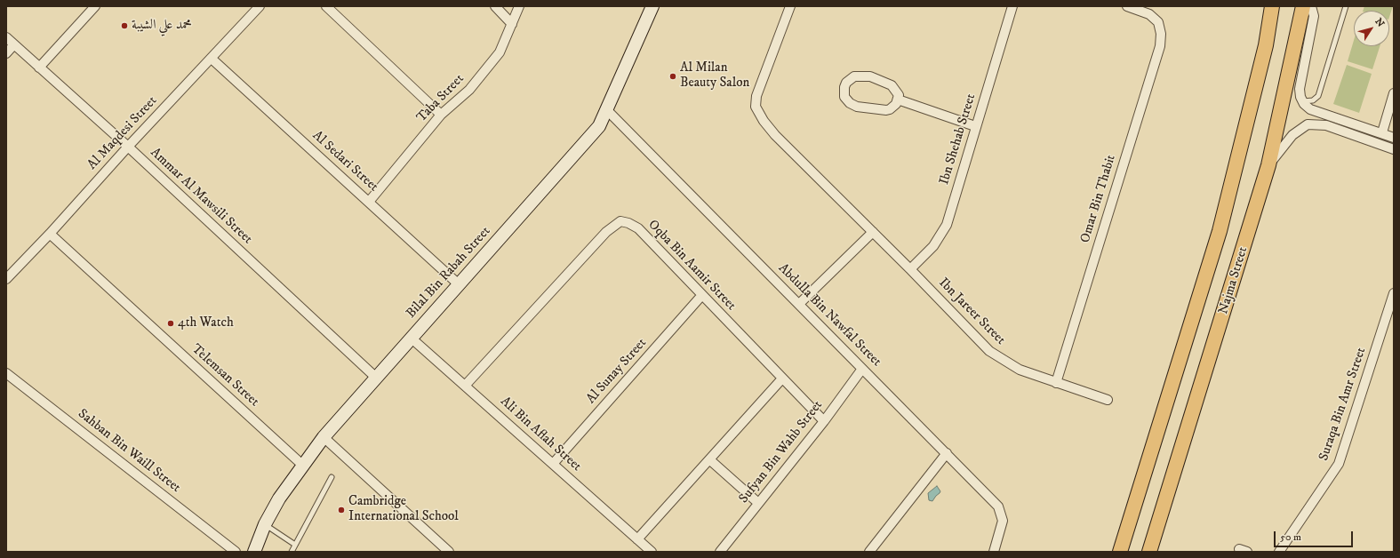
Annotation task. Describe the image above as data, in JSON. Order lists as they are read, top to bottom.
{
  "streets": {
    "main road": ["Najma Street"],
    "street": [
      "Taba Street",
      "Al Maqdesi Street",
      "Ibn Shehab Street",
      "Al Sedari Street",
      "Ammar Al Mawsili Street",
      "Oqba Bin Aamir Street",
      "Bilal Bin Rabah Street",
      "Ibn Jareer Street",
      "Abdulla Bin Nawfal Street",
      "Al Sunay Street",
      "Telemsan Street",
      "Suraqa Bin Amr Street",
      "Ali Bin Aflah Street",
      "Sahban Bin Waill Street",
      "Sufyan Bin Wahb Street"
    ]
  },
  "crossings": [
    ["Taba Street", "Al Sedari Street"],
    ["Al Maqdesi Street", "Al Sedari Street"],
    ["Al Maqdesi Street", "Ammar Al Mawsili Street"],
    ["Al Maqdesi Street", "Telemsan Street"],
    ["Ibn Shehab Street", "Ibn Jareer Street"],
    ["Al Sedari Street", "Bilal Bin Rabah Street"],
    ["Ammar Al Mawsili Street", "Bilal Bin Rabah Street"],
    ["Oqba Bin Aamir Street", "Al Sunay Street"],
    ["Oqba Bin Aamir Street", "Ali Bin Aflah Street"],
    ["Oqba Bin Aamir Street", "Sufyan Bin Wahb Street"],
    ["Bilal Bin Rabah Street", "Abdulla Bin Nawfal Street"],
    ["Bilal Bin Rabah Street", "Telemsan Street"],
    ["Bilal Bin Rabah Street", "Ali Bin Aflah Street"],
    ["Abdulla Bin Nawfal Street", "Sufyan Bin Wahb Street"],
    ["Al Sunay Street", "Ali Bin Aflah Street"]
  ],
  "places": [
    "محمد علي الشيبة",
    "Al Milan Beauty Salon",
    "4th Watch",
    "Cambridge International School"
  ],
  "scale_bar": "50 m",
  "north": "top right"
}
